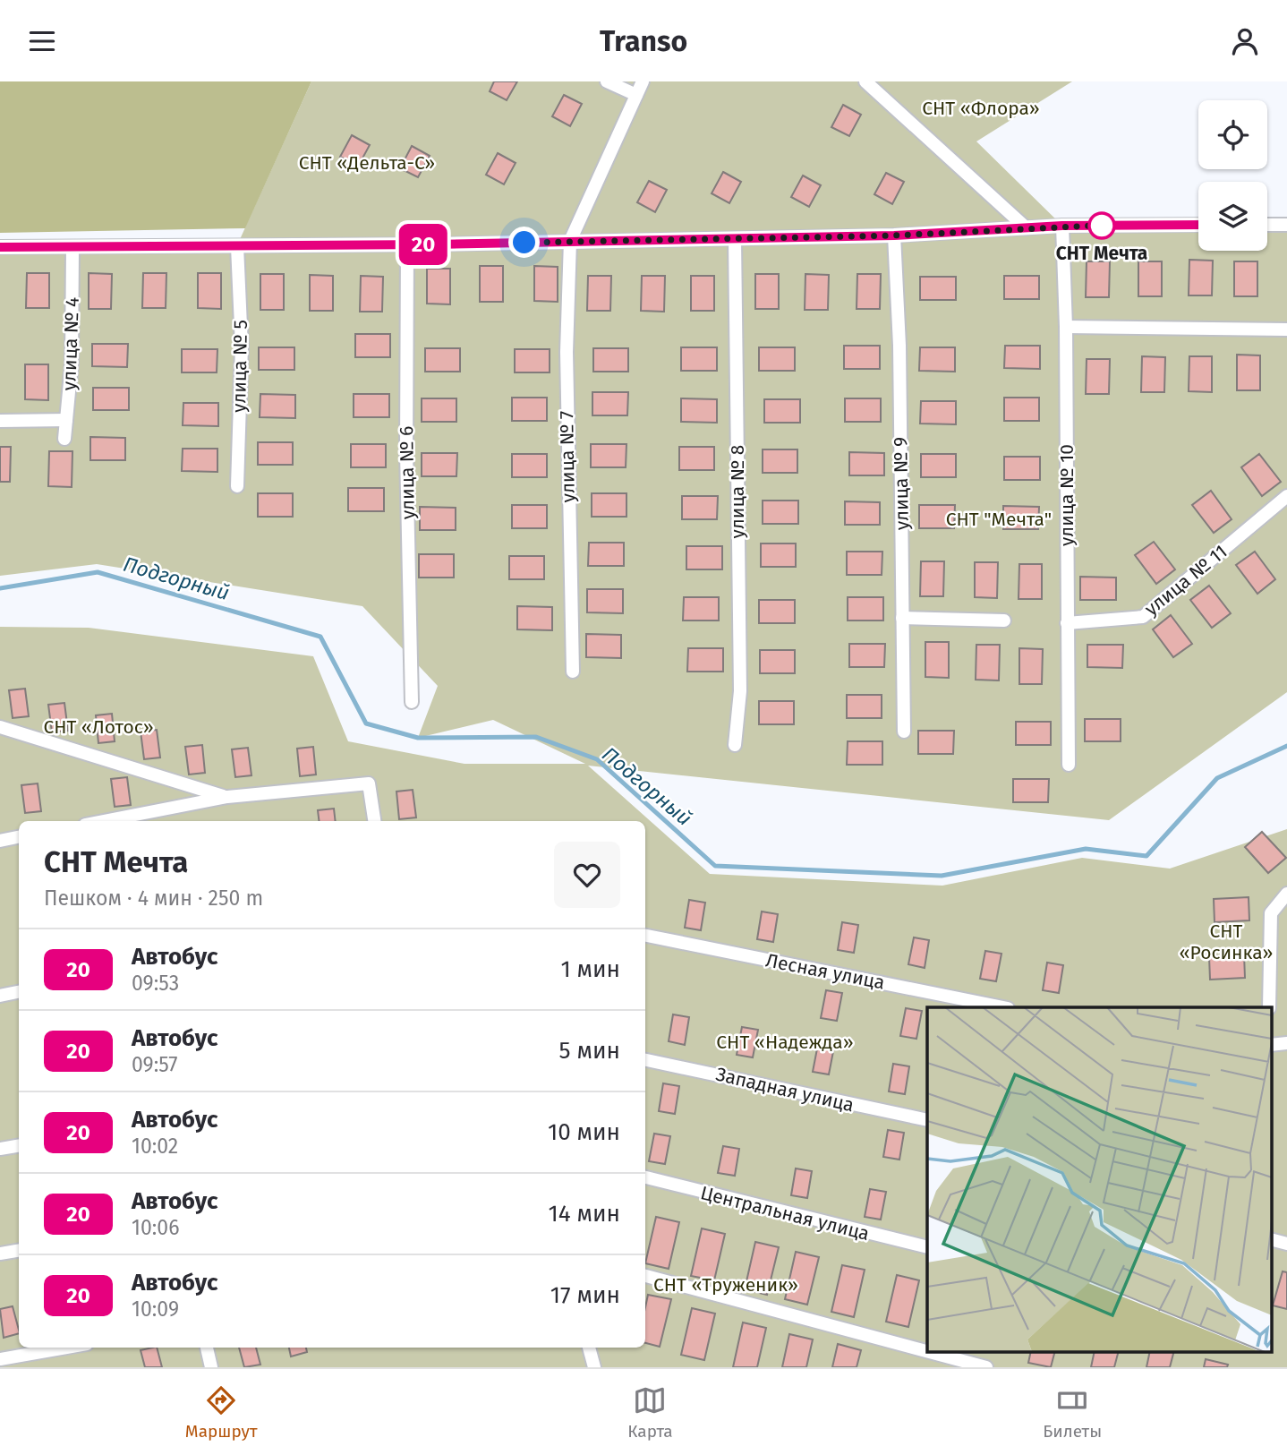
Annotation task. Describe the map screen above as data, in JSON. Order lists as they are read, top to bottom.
{
  "streets": {
    "street": [
      "улица № 4",
      "улица № 5",
      "улица № 7",
      "улица № 6",
      "улица № 9",
      "улица № 8",
      "улица № 10",
      "улица № 11",
      "Лесная улица",
      "Западная улица",
      "Центральная улица"
    ]
  },
  "crossings": [
    ["улица № 10", "улица № 11"]
  ],
  "water": ["Подгорный"],
  "parks": [
    "СНТ «Флора»",
    "СНТ «Дельта-С»",
    "СНТ \"Мечта\"",
    "СНТ «Лотос»",
    "СНТ «Росинка»",
    "СНТ «Надежда»",
    "СНТ «Труженик»"
  ],
  "places": ["СНТ Мечта"],
  "lines": ["bus line 20"],
  "page": {
    "header": "Transo",
    "on_map": "20",
    "heading": ["СНТ Мечта", "Пешком · 4 мин · 250 m"],
    "list": [
      {
        "mark": "20",
        "name": "Автобус",
        "note": "09:53",
        "value": "1 мин"
      },
      {
        "mark": "20",
        "name": "Автобус",
        "note": "09:57",
        "value": "5 мин"
      },
      {
        "mark": "20",
        "name": "Автобус",
        "note": "10:02",
        "value": "10 мин"
      },
      {
        "mark": "20",
        "name": "Автобус",
        "note": "10:06",
        "value": "14 мин"
      },
      {
        "mark": "20",
        "name": "Автобус",
        "note": "10:09",
        "value": "17 мин"
      }
    ],
    "tabs": ["Маршрут", "Карта", "Билеты"]
  }
}
